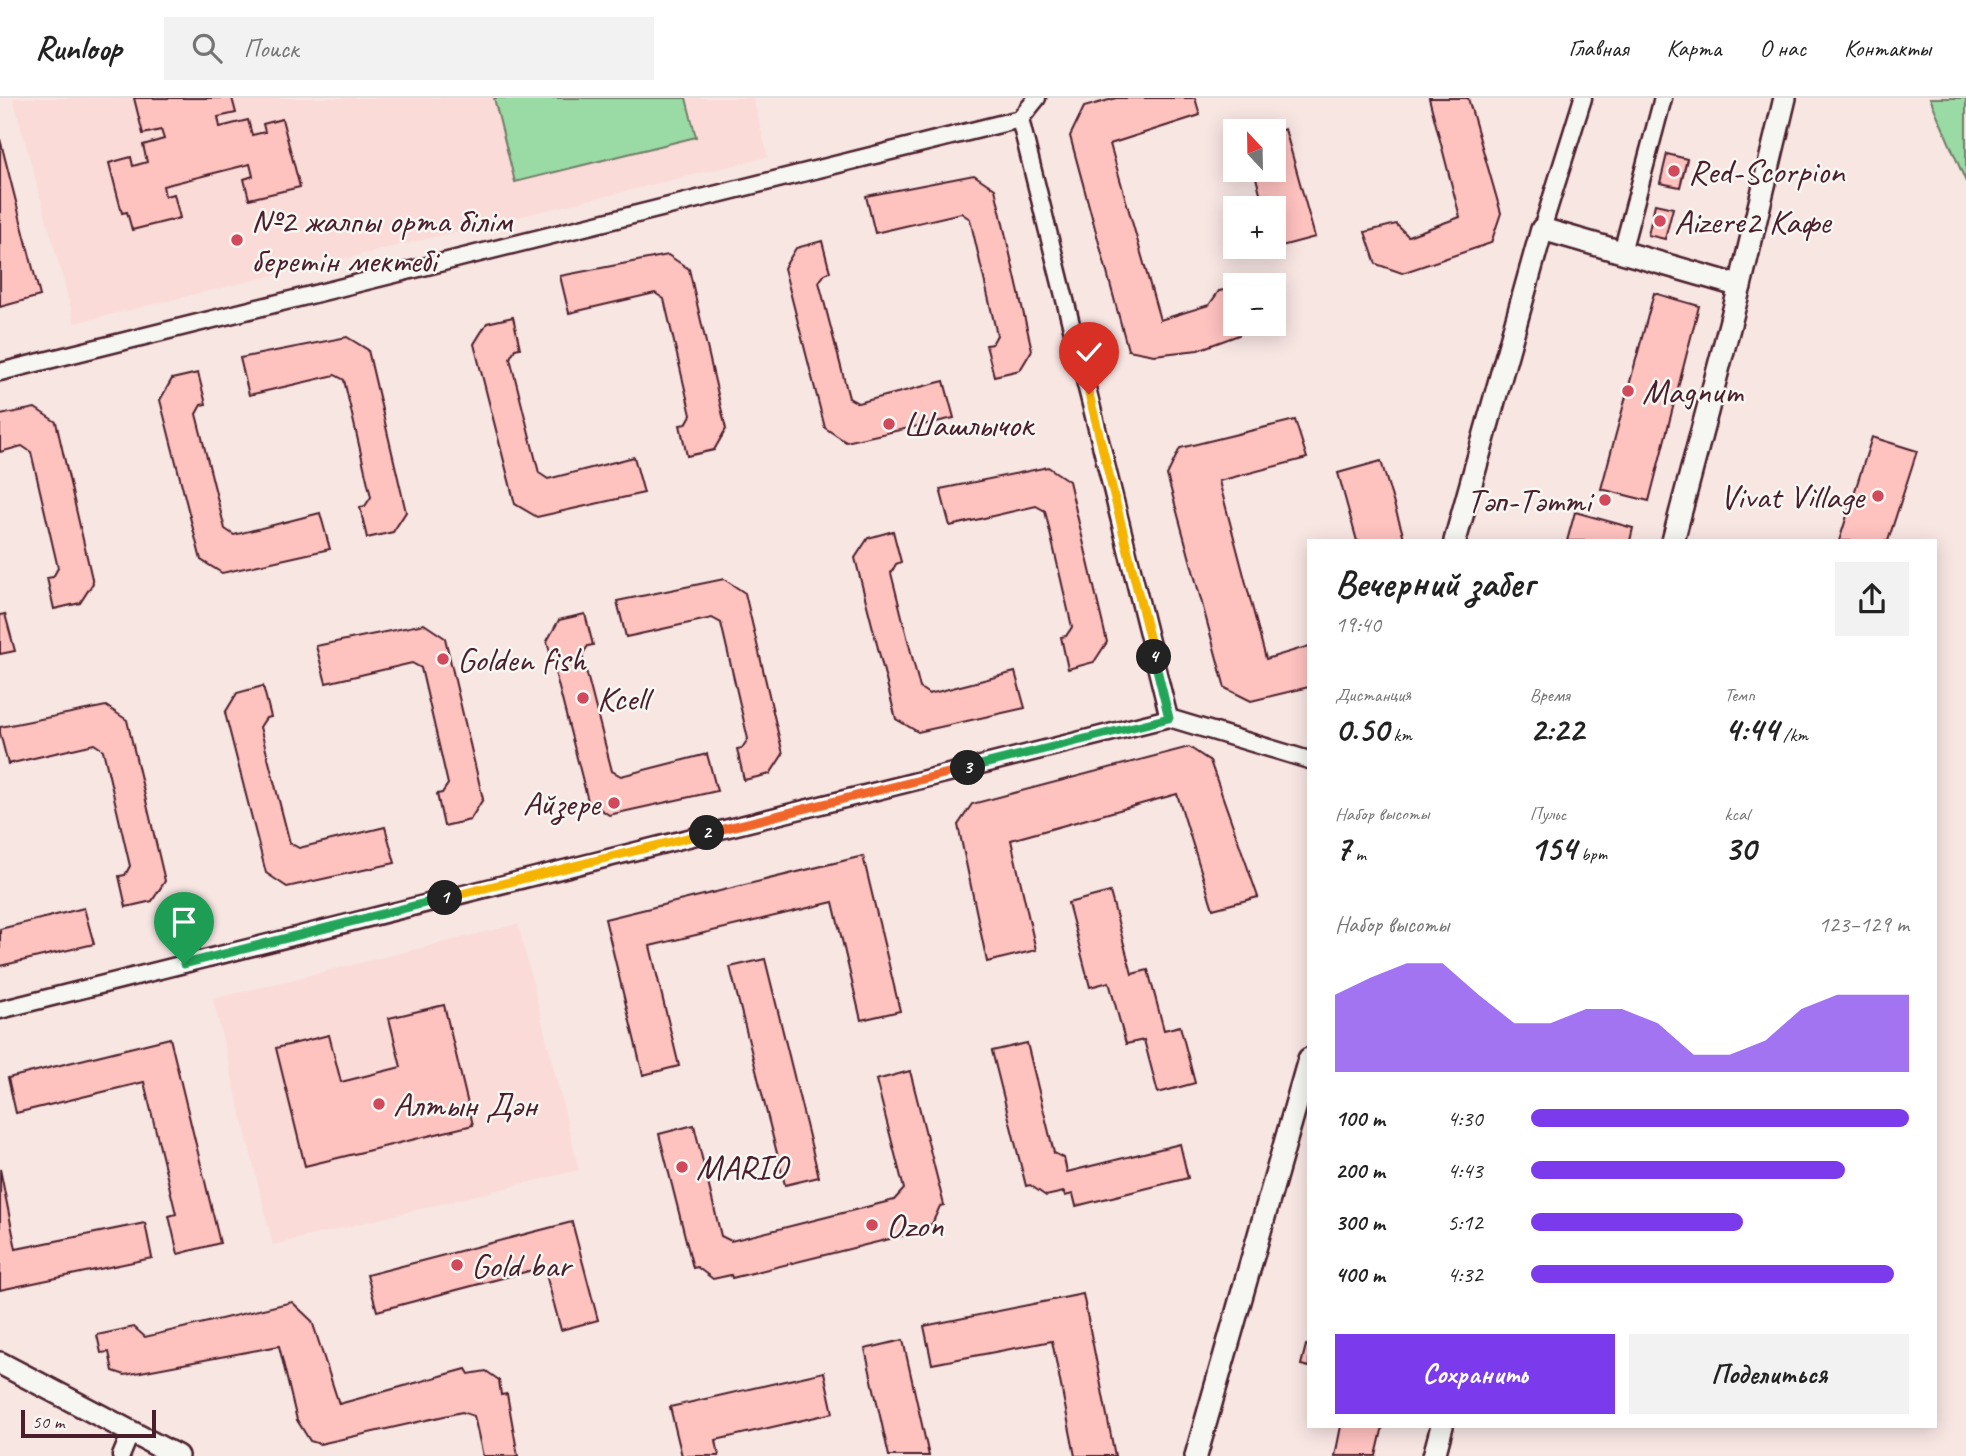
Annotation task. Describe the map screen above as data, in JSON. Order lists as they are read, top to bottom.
{
  "places": [
    "Red-Scorpion",
    "Aizere2 Кафе",
    "№2 жалпы орта білім беретін мектебі",
    "Magnum",
    "Шашлычок",
    "Vivat Village",
    "Тәп-Тәтті",
    "Golden fish",
    "Kcell",
    "Айзере",
    "Алтын Дән",
    "MARIO",
    "Ozon",
    "Gold bar"
  ],
  "scale_bar": "50 m",
  "north": "top",
  "page": {
    "header": "Runloop",
    "search": "Поиск",
    "nav": [
      "Главная",
      "Карта",
      "О нас",
      "Контакты"
    ],
    "map_buttons": ["+", "−"],
    "heading": ["Вечерний забег", "19:40"],
    "pins": [
      "4",
      "3",
      "2",
      "1"
    ],
    "stats": [
      ["Дистанция", "0.50 km"],
      ["Время", "2:22"],
      ["Темп", "4:44 /km"],
      ["Набор высоты", "7 m"],
      ["Пульс", "154 bpm"],
      ["kcal", "30"]
    ],
    "chart": ["Набор высоты", "123–129 m"],
    "list": [
      {
        "name": "100 m",
        "note": "4:30"
      },
      {
        "name": "200 m",
        "note": "4:43"
      },
      {
        "name": "300 m",
        "note": "5:12"
      },
      {
        "name": "400 m",
        "note": "4:32"
      }
    ],
    "buttons": ["Сохранить", "Поделиться"],
    "scale": "50 m"
  }
}
